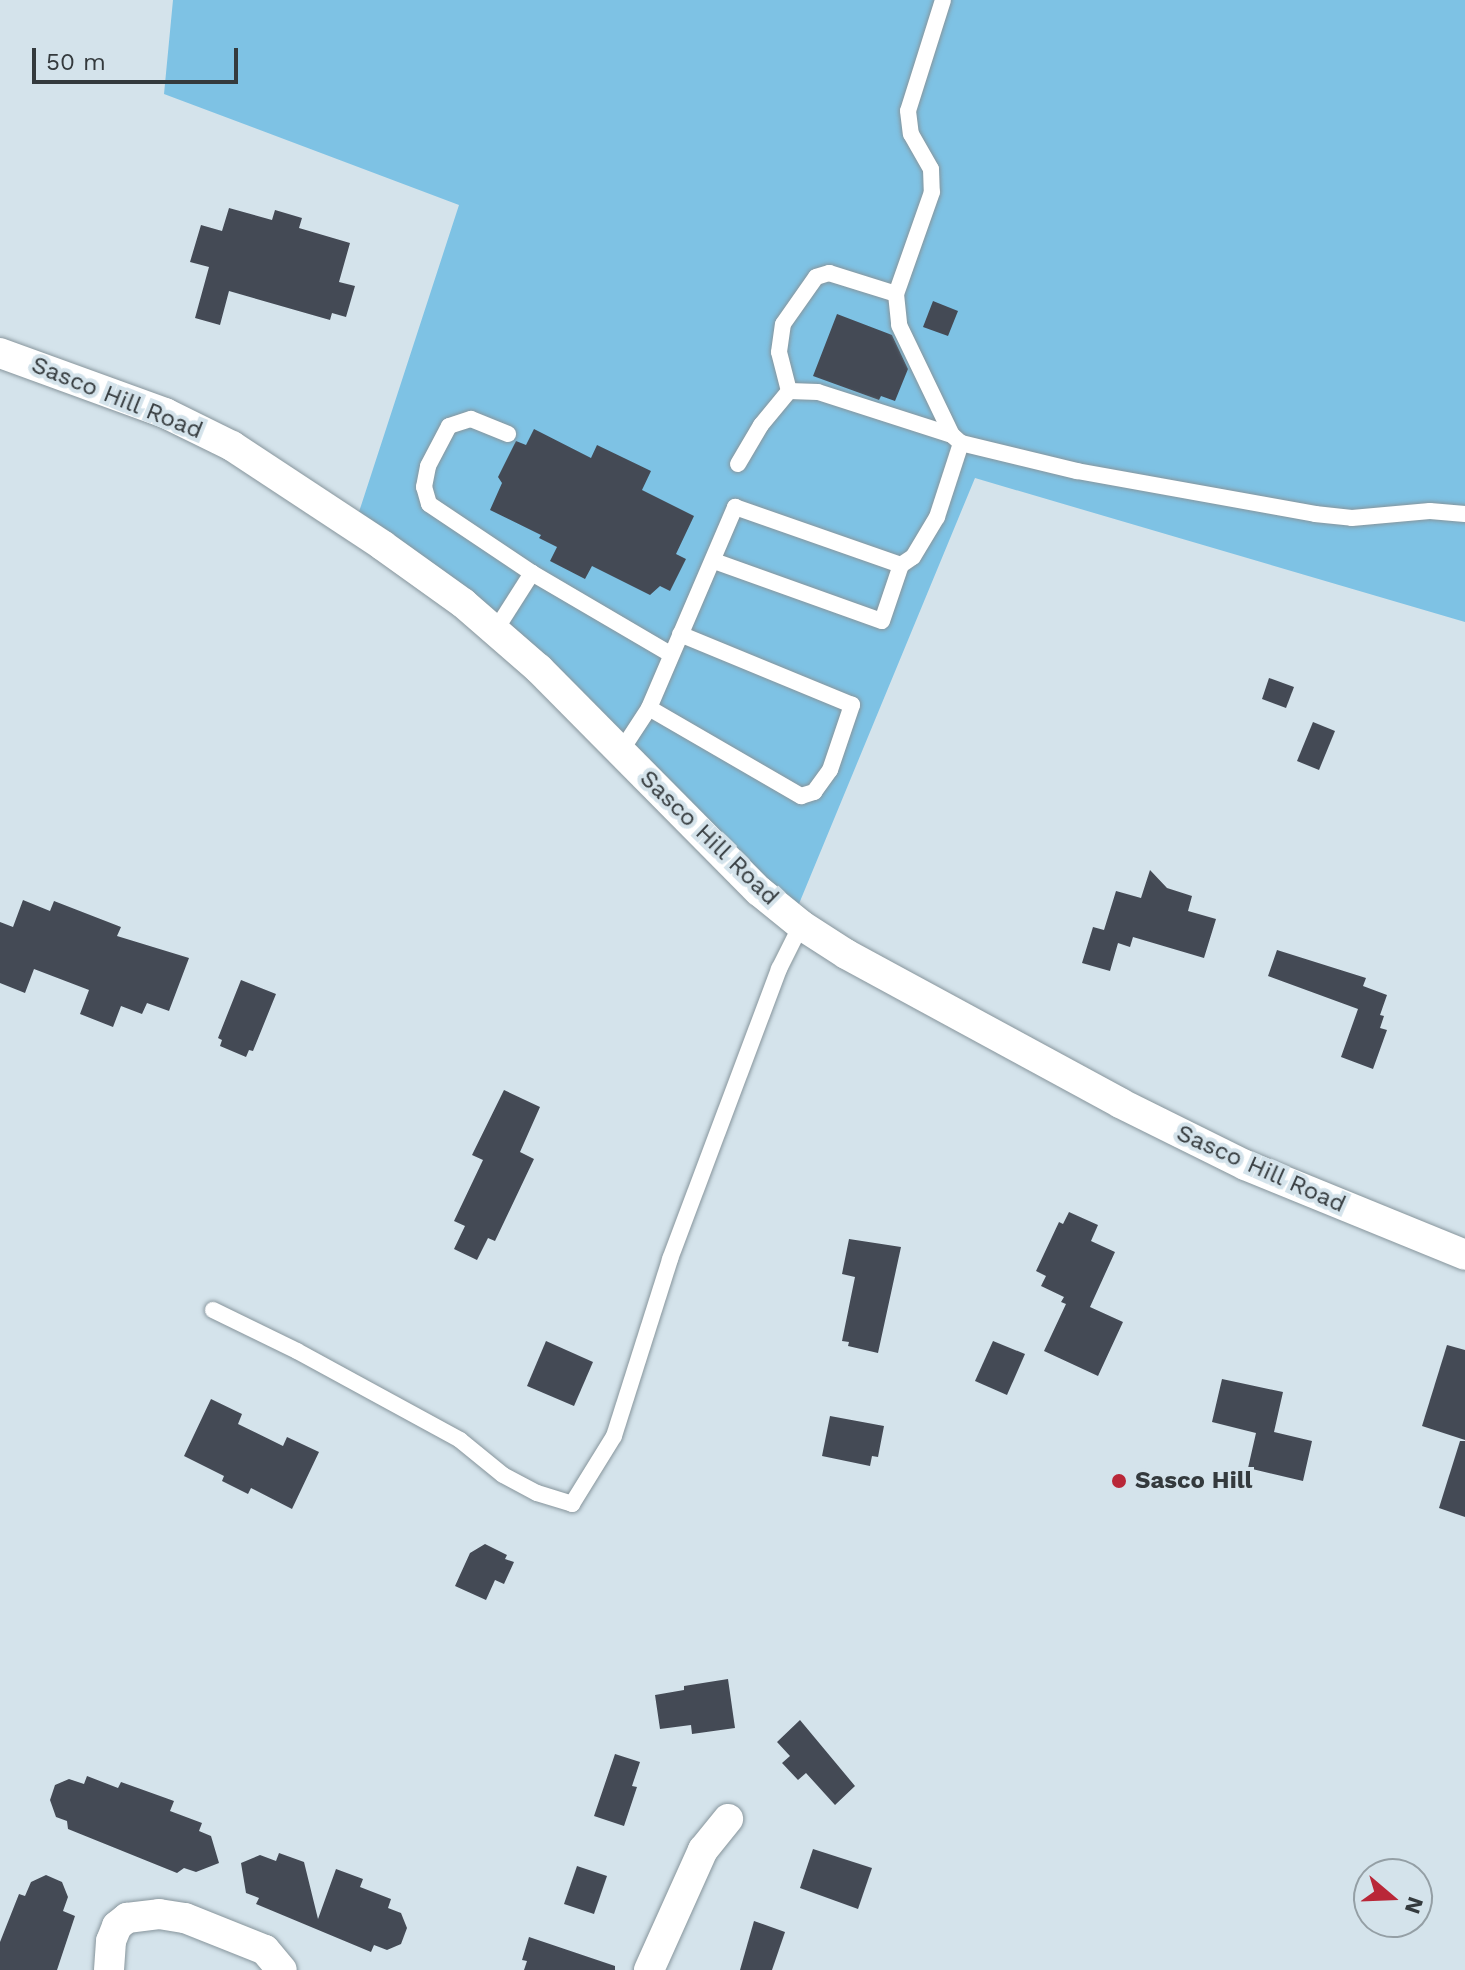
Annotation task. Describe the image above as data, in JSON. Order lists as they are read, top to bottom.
{
  "streets": {
    "street": ["Sasco Hill Road"]
  },
  "places": ["Sasco Hill"],
  "scale_bar": "50 m",
  "north": "right"
}
